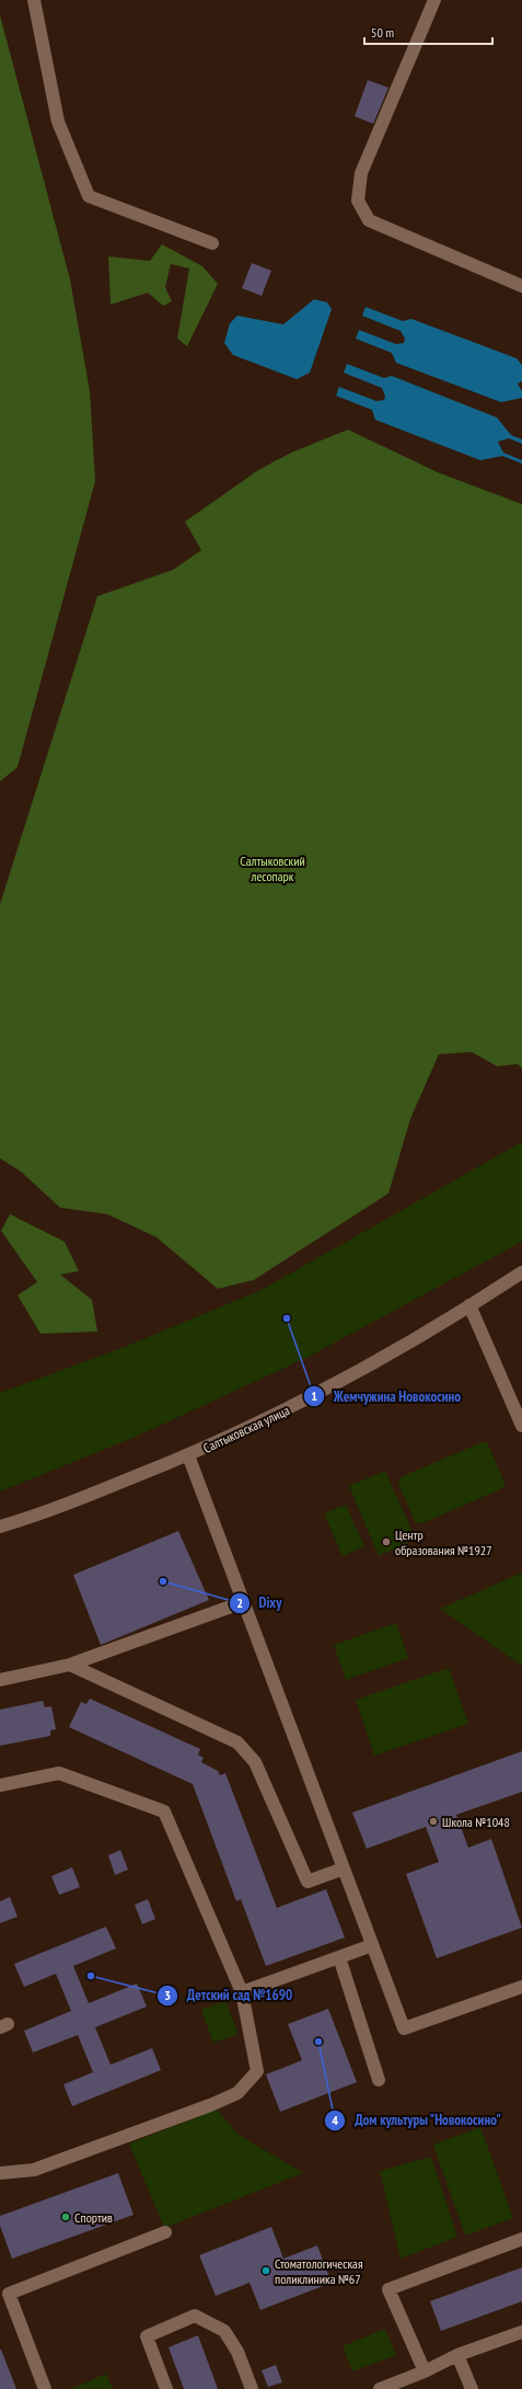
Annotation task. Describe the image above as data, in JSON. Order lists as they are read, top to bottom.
{
  "streets": {
    "street": ["Салтыковская улица"]
  },
  "parks": ["Салтыковский лесопарк"],
  "places": [
    "Жемчужина Новокосино",
    "Центр образования №1927",
    "Dixy",
    "Школа №1048",
    "Детский сад №1690",
    "Дом культуры \"Новокосино\"",
    "Спортив",
    "Стоматологическая поликлиника №67"
  ],
  "scale_bar": "50 m"
}
